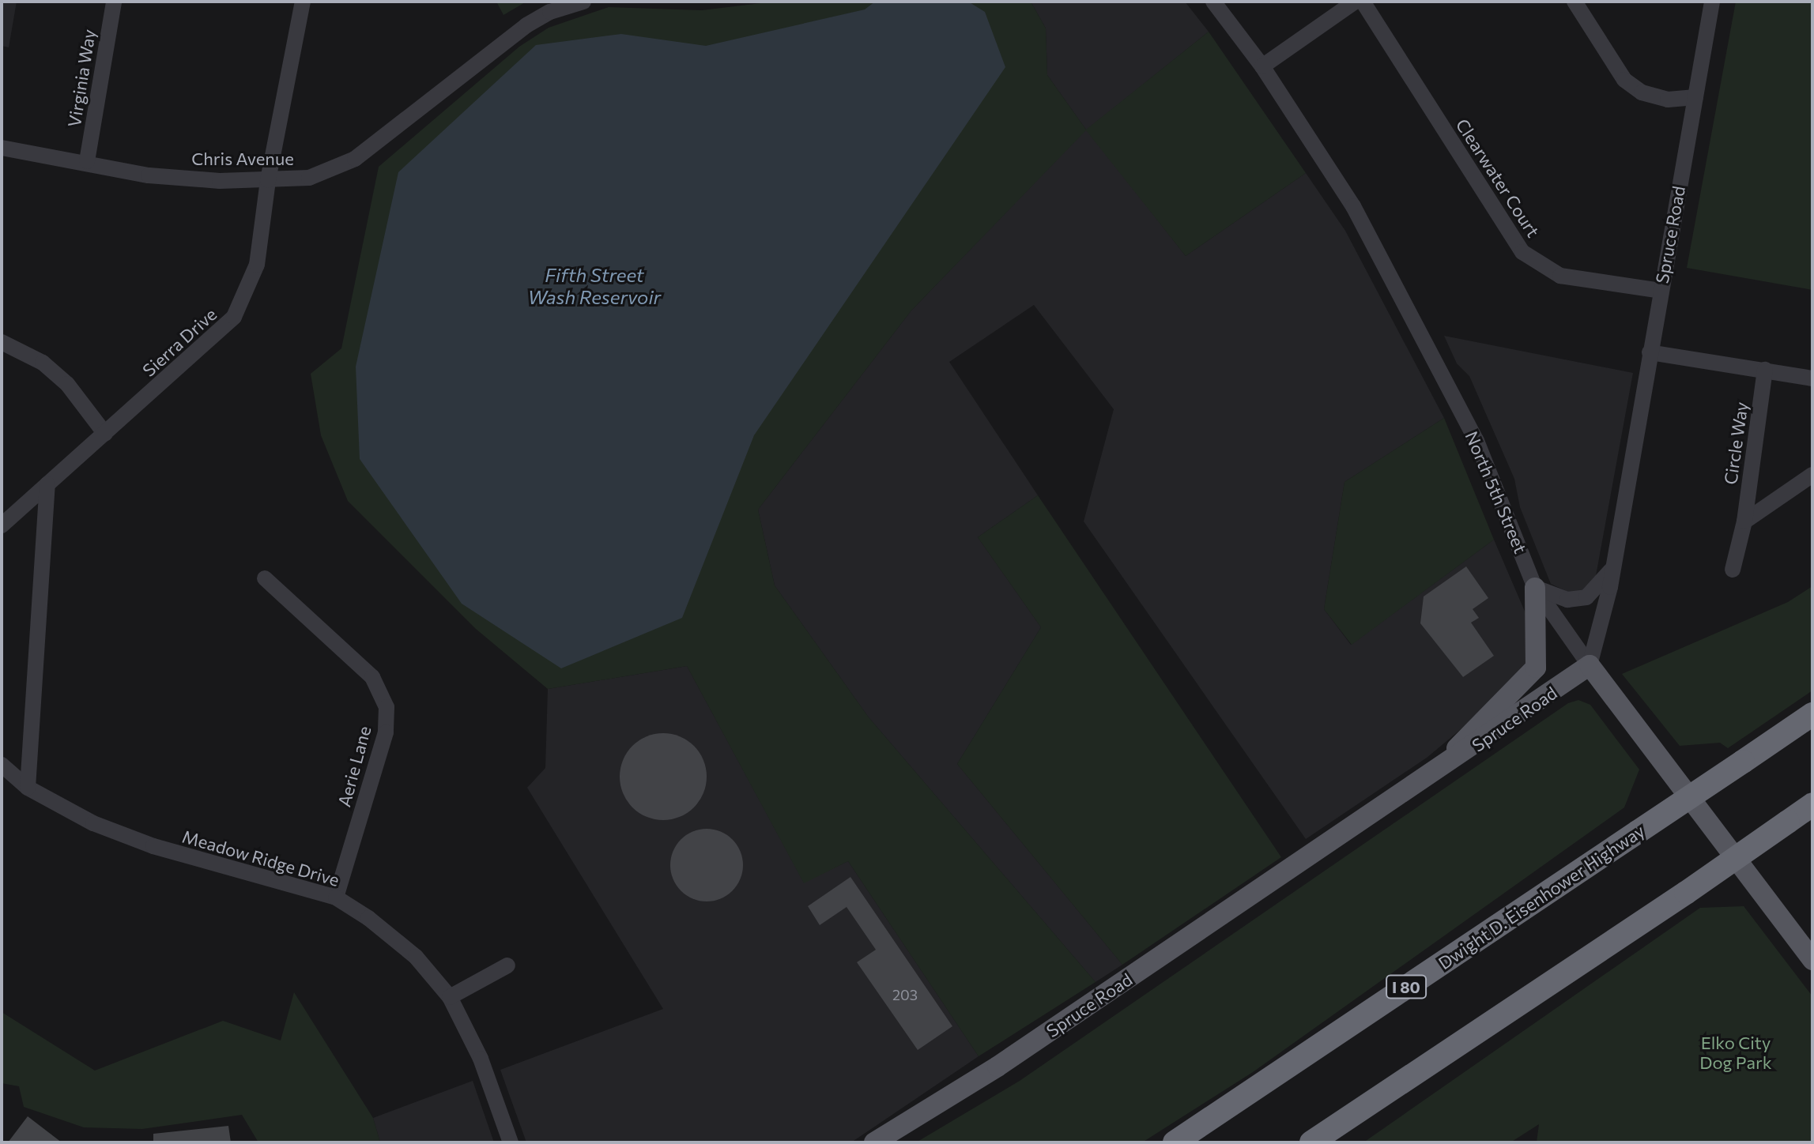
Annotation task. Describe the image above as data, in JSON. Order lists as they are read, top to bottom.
{
  "streets": {
    "highway": ["Dwight D. Eisenhower Highway", "I 80"],
    "main road": ["Spruce Road", "North 5th Street"],
    "street": [
      "Virginia Way",
      "Chris Avenue",
      "Clearwater Court",
      "Sierra Drive",
      "Circle Way",
      "Aerie Lane",
      "Meadow Ridge Drive"
    ]
  },
  "crossings": [
    ["Virginia Way", "Chris Avenue"],
    ["Chris Avenue", "Sierra Drive"],
    ["Clearwater Court", "Spruce Road"],
    ["Spruce Road", "North 5th Street"],
    ["Aerie Lane", "Meadow Ridge Drive"]
  ],
  "water": ["Fifth Street Wash Reservoir"],
  "parks": ["Elko City Dog Park"],
  "house_numbers": ["203"]
}
